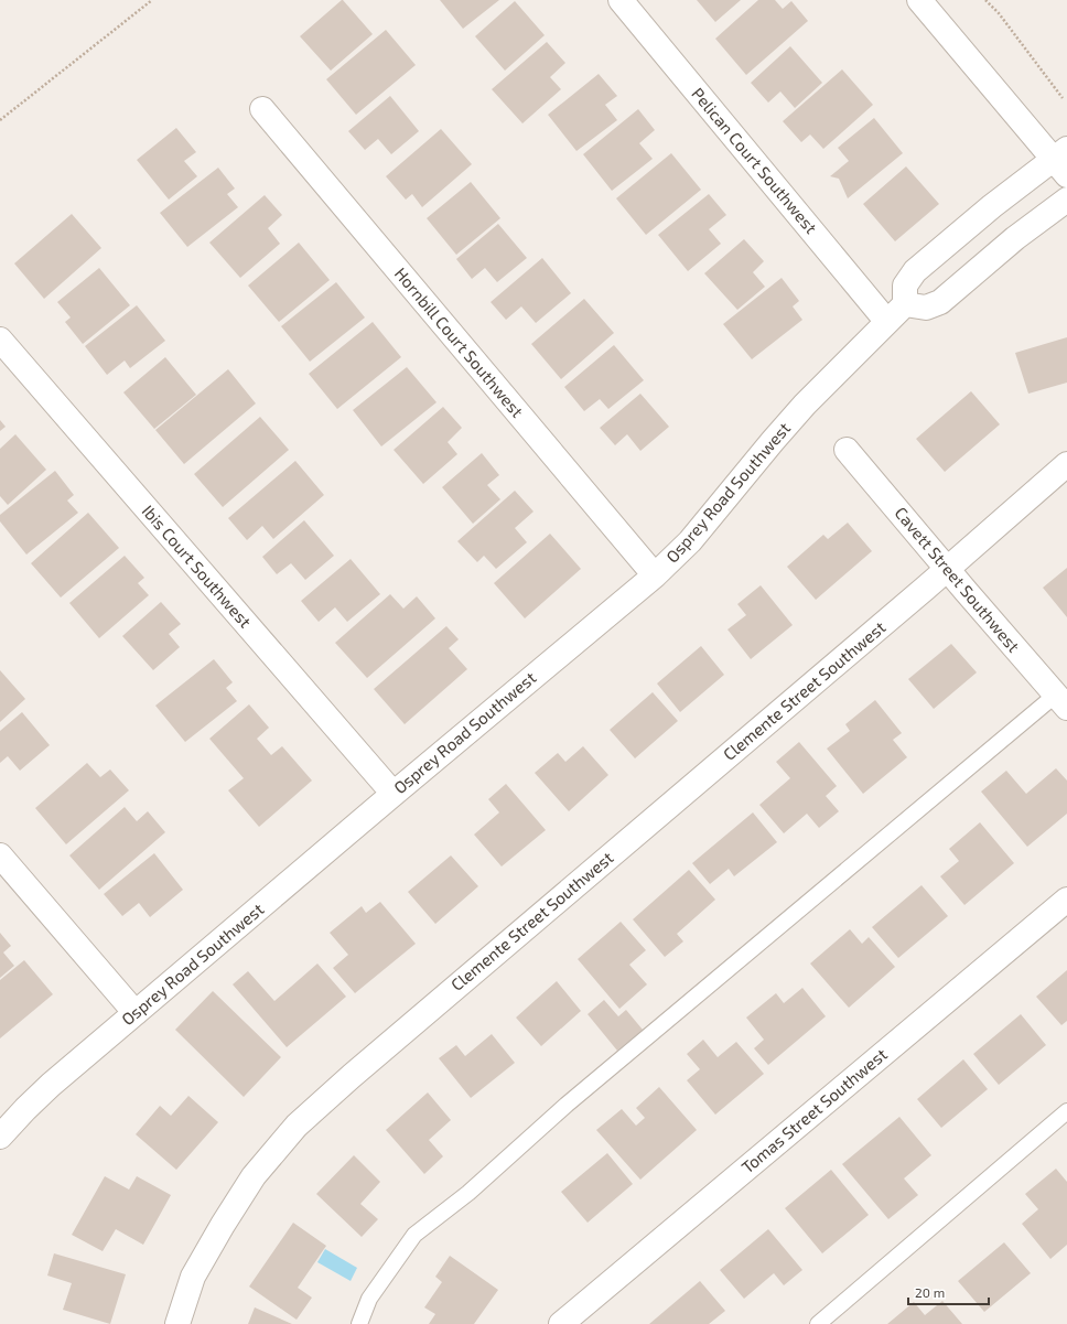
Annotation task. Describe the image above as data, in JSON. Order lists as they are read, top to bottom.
{
  "streets": {
    "street": [
      "Pelican Court Southwest",
      "Hornbill Court Southwest",
      "Osprey Road Southwest",
      "Ibis Court Southwest",
      "Cavett Street Southwest",
      "Clemente Street Southwest",
      "Tomas Street Southwest"
    ]
  },
  "crossings": [
    ["Pelican Court Southwest", "Osprey Road Southwest"],
    ["Hornbill Court Southwest", "Osprey Road Southwest"],
    ["Osprey Road Southwest", "Ibis Court Southwest"],
    ["Cavett Street Southwest", "Clemente Street Southwest"]
  ],
  "scale_bar": "20 m"
}
